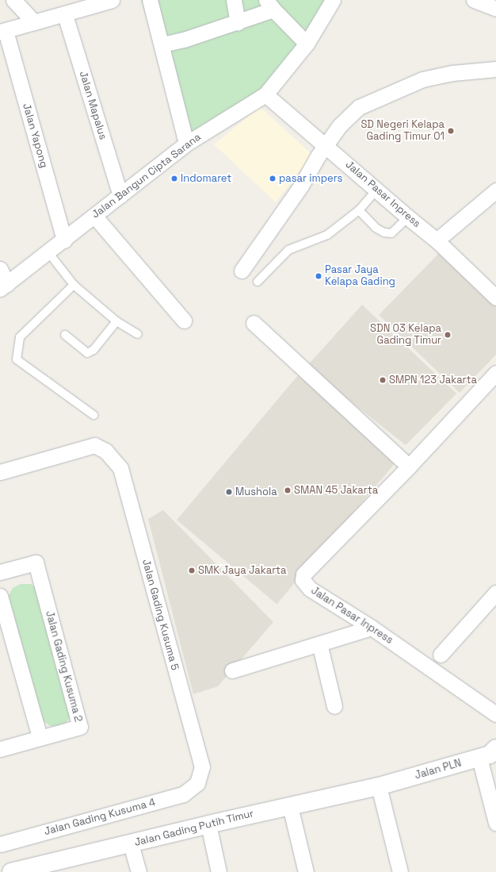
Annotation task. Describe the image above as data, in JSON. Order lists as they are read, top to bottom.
{
  "streets": {
    "street": [
      "Jalan Mapalus",
      "Jalan Yapong",
      "Jalan Bangun Cipta Sarana",
      "Jalan Pasar Inpress",
      "Jalan Gading Kusuma 5",
      "Jalan Gading Kusuma 2",
      "Jalan PLN",
      "Jalan Gading Kusuma 4",
      "Jalan Gading Putih Timur"
    ]
  },
  "crossings": [
    ["Jalan Mapalus", "Jalan Bangun Cipta Sarana"],
    ["Jalan Yapong", "Jalan Bangun Cipta Sarana"],
    ["Jalan Bangun Cipta Sarana", "Jalan Pasar Inpress"],
    ["Jalan Gading Kusuma 5", "Jalan Gading Kusuma 4"],
    ["Jalan PLN", "Jalan Gading Putih Timur"]
  ],
  "places": [
    "SD Negeri Kelapa Gading Timur 01",
    "Indomaret",
    "pasar impers",
    "Pasar Jaya Kelapa Gading",
    "SDN 03 Kelapa Gading Timur",
    "SMPN 123 Jakarta",
    "SMAN 45 Jakarta",
    "Mushola",
    "SMK Jaya Jakarta"
  ]
}
